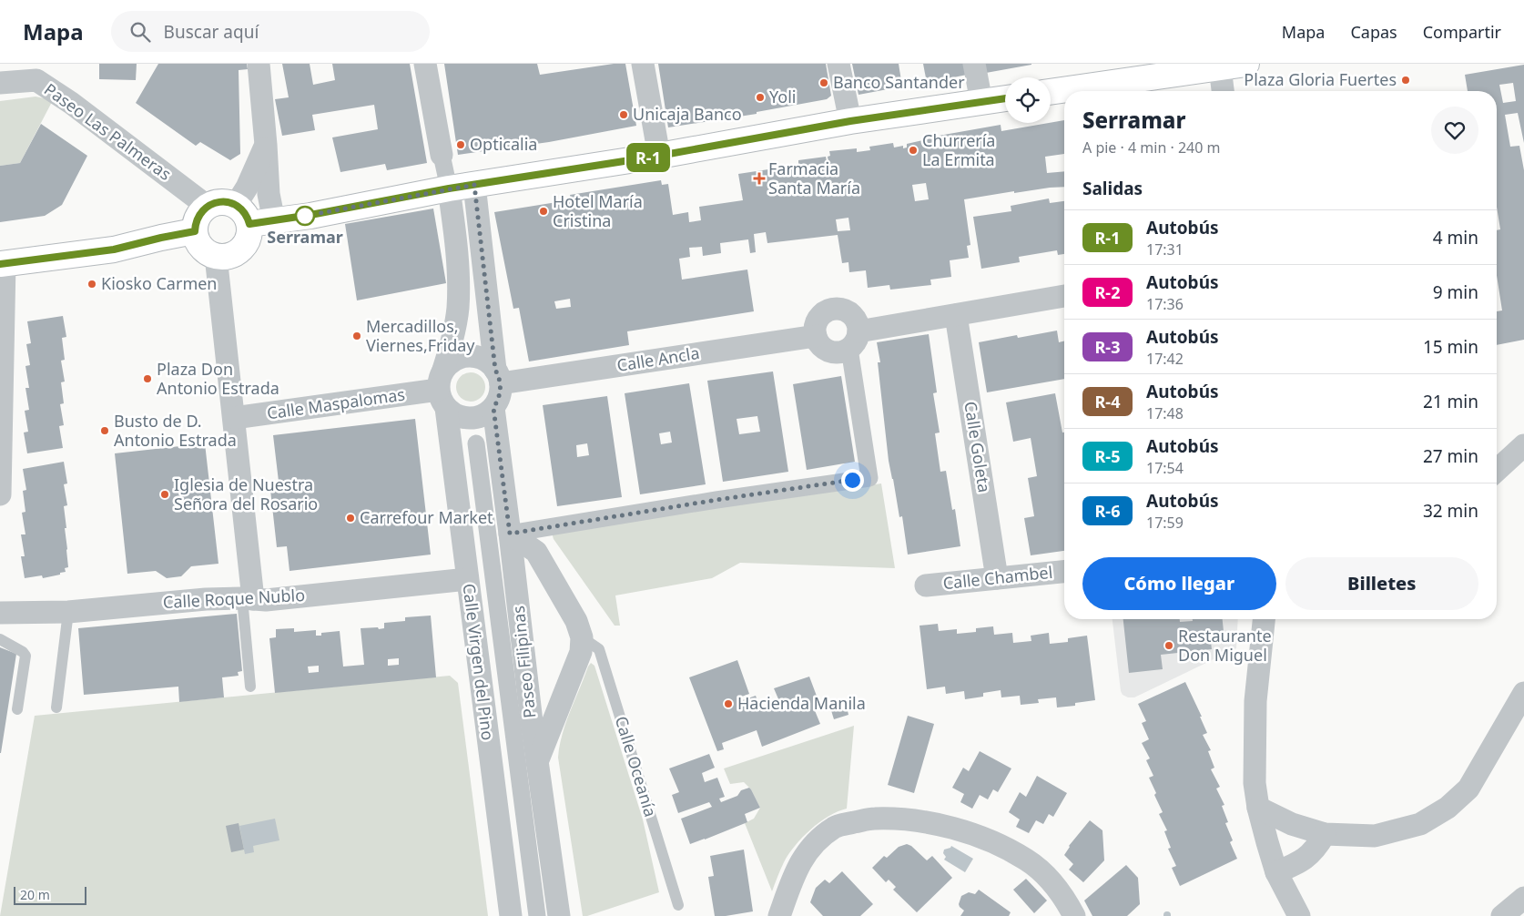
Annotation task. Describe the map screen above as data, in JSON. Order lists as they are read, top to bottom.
{
  "streets": {
    "street": [
      "Paseo Las Palmeras",
      "Calle Ancla",
      "Calle Maspalomas",
      "Calle Goleta",
      "Calle Chambel",
      "Calle Roque Nublo",
      "Calle Virgen del Pino",
      "Paseo Filipinas"
    ],
    "lane": ["Calle Oceanía"]
  },
  "crossings": [
    ["Calle Ancla", "Calle Maspalomas"],
    ["Calle Ancla", "Calle Virgen del Pino"],
    ["Calle Ancla", "Paseo Filipinas"],
    ["Calle Maspalomas", "Calle Virgen del Pino"],
    ["Calle Maspalomas", "Paseo Filipinas"],
    ["Calle Goleta", "Calle Chambel"],
    ["Calle Roque Nublo", "Calle Virgen del Pino"],
    ["Calle Virgen del Pino", "Paseo Filipinas"]
  ],
  "places": {
    "other": [
      "Plaza Gloria Fuertes",
      "Banco Santander",
      "Yoli",
      "Unicaja Banco",
      "Opticalia",
      "Churrería La Ermita",
      "Hotel María Cristina",
      "Serramar",
      "Kiosko Carmen",
      "Mercadillos, Viernes,Friday",
      "Plaza Don Antonio Estrada",
      "Busto de D. Antonio Estrada",
      "Iglesia de Nuestra Señora del Rosario",
      "Carrefour Market",
      "Restaurante Don Miguel",
      "Hacienda Manila"
    ],
    "health": ["Farmacia Santa María"]
  },
  "lines": ["bus line R-1"],
  "scale_bar": "20 m",
  "page": {
    "header": "Mapa",
    "search": "Buscar aquí",
    "nav": ["Mapa", "Capas", "Compartir"],
    "on_map": "R-1",
    "heading": [
      ["Serramar", "A pie · 4 min · 240 m"],
      "Salidas"
    ],
    "list": [
      {
        "mark": "R-1",
        "name": "Autobús",
        "note": "17:31",
        "value": "4 min"
      },
      {
        "mark": "R-2",
        "name": "Autobús",
        "note": "17:36",
        "value": "9 min"
      },
      {
        "mark": "R-3",
        "name": "Autobús",
        "note": "17:42",
        "value": "15 min"
      },
      {
        "mark": "R-4",
        "name": "Autobús",
        "note": "17:48",
        "value": "21 min"
      },
      {
        "mark": "R-5",
        "name": "Autobús",
        "note": "17:54",
        "value": "27 min"
      },
      {
        "mark": "R-6",
        "name": "Autobús",
        "note": "17:59",
        "value": "32 min"
      }
    ],
    "buttons": ["Cómo llegar", "Billetes"],
    "scale": "20 m"
  }
}
